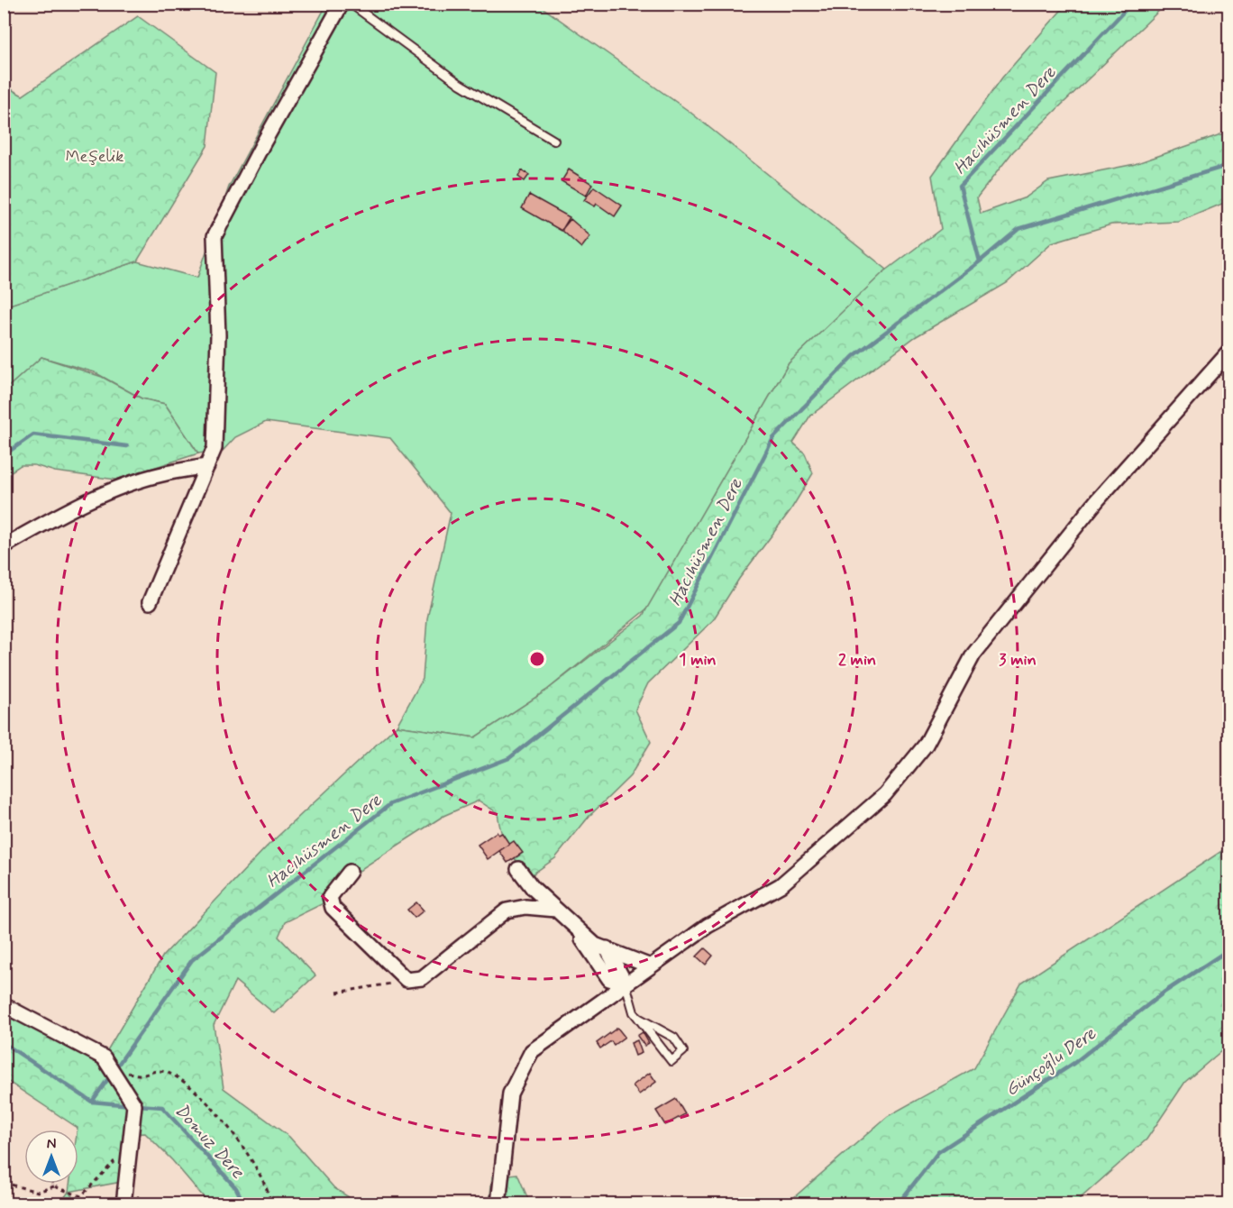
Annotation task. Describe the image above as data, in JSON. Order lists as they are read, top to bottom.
{
  "water": ["Hacıhüsmen Dere", "Günçoğlu Dere", "Domuz Dere"],
  "parks": ["Meşelik"],
  "north": "top",
  "rings": ["1 min", "2 min", "3 min"]
}
